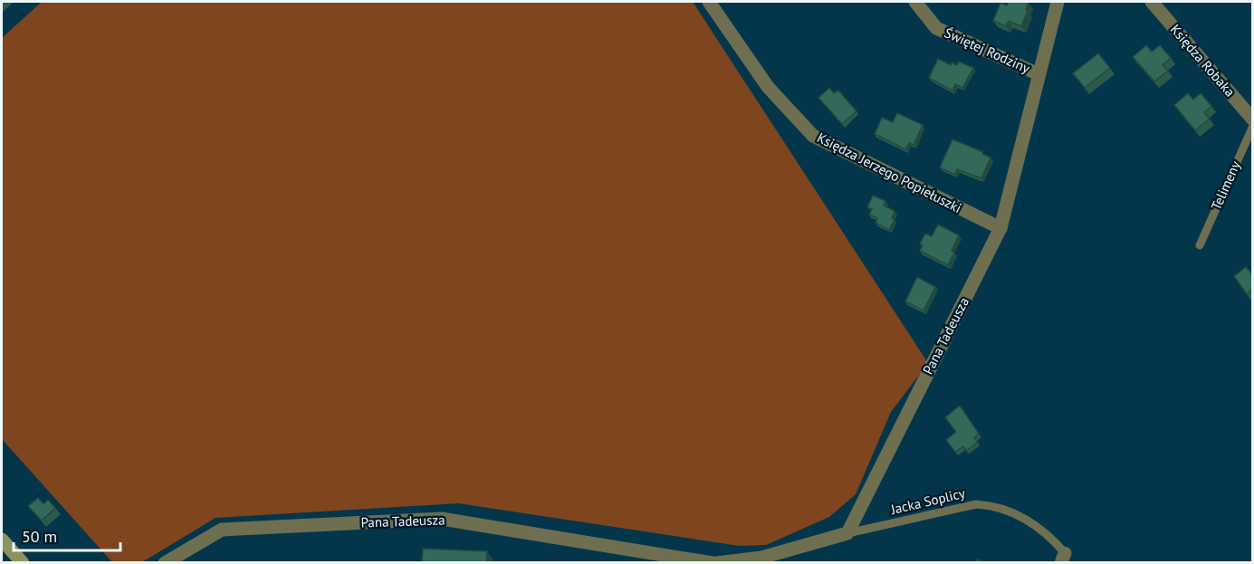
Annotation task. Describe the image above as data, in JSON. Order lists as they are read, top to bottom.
{
  "streets": {
    "street": [
      "Świętej Rodziny",
      "Księdza Robaka",
      "Księdza Jerzego Popiełuszki",
      "Pana Tadeusza"
    ],
    "lane": ["Telimeny", "Jacka Soplicy"]
  },
  "crossings": [
    ["Świętej Rodziny", "Pana Tadeusza"],
    ["Księdza Jerzego Popiełuszki", "Pana Tadeusza"],
    ["Pana Tadeusza", "Jacka Soplicy"]
  ],
  "scale_bar": "50 m"
}
